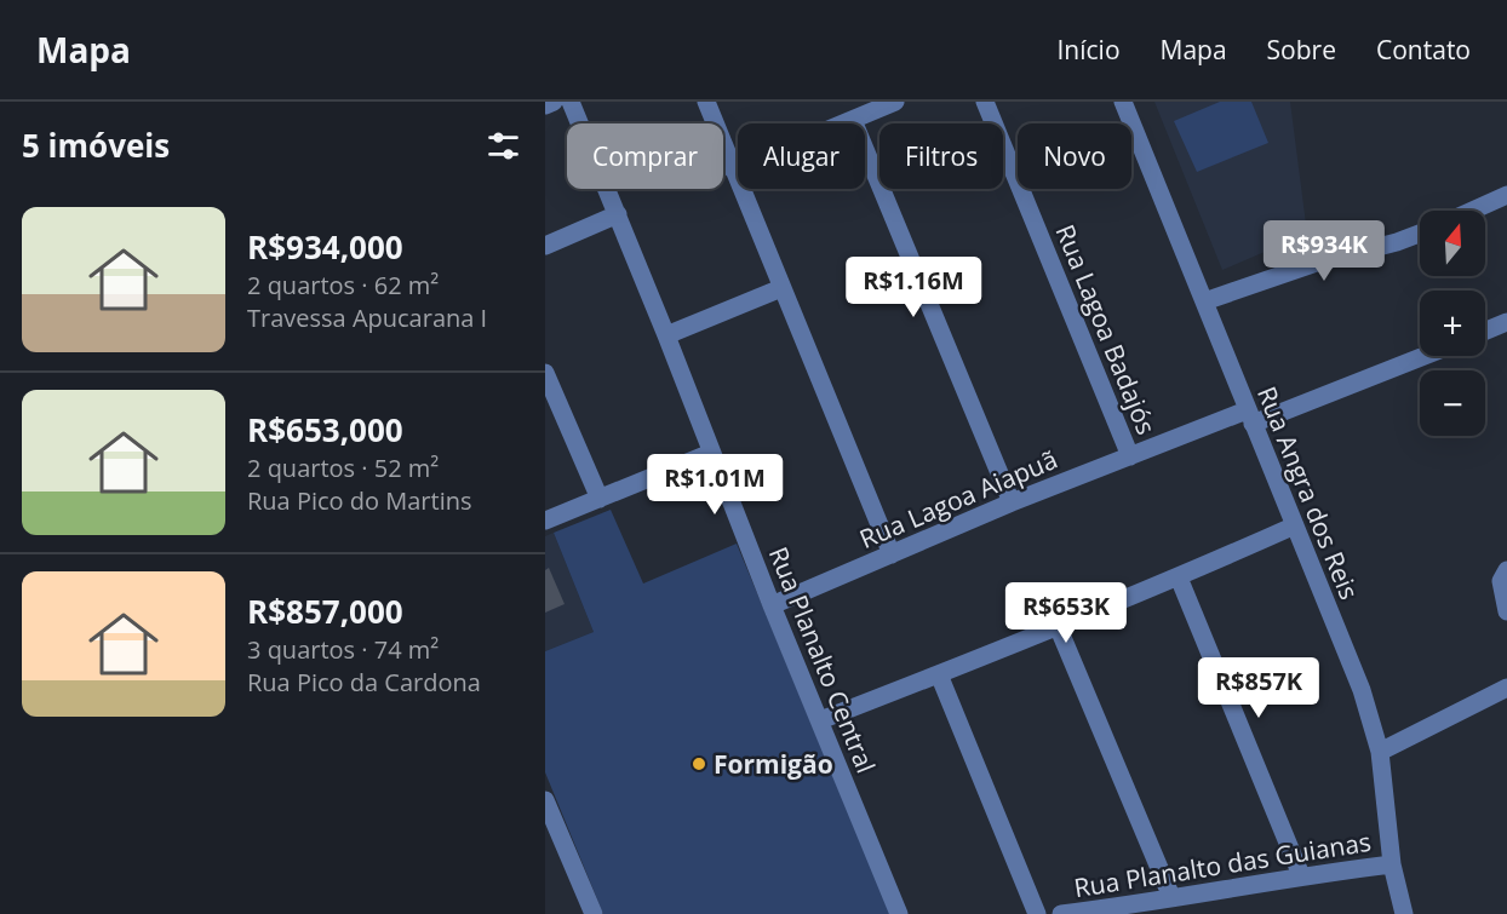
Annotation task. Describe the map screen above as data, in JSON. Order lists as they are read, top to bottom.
{
  "streets": {
    "street": [
      "Rua Lagoa Badajós",
      "Rua Angra dos Reis",
      "Rua Lagoa Aiapuã",
      "Rua Planalto Central",
      "Rua Planalto das Guianas"
    ]
  },
  "crossings": [
    ["Rua Lagoa Badajós", "Rua Lagoa Aiapuã"],
    ["Rua Angra dos Reis", "Rua Lagoa Aiapuã"],
    ["Rua Angra dos Reis", "Rua Planalto das Guianas"],
    ["Rua Lagoa Aiapuã", "Rua Planalto Central"]
  ],
  "places": ["Formigão"],
  "north": "top",
  "page": {
    "header": "Mapa",
    "nav": [
      "Início",
      "Mapa",
      "Sobre",
      "Contato"
    ],
    "heading": "5 imóveis",
    "chip": [
      "Comprar",
      "Alugar",
      "Filtros",
      "Novo"
    ],
    "list": [
      {
        "name": "R$934,000",
        "note": "2 quartos · 62 m² · Travessa Apucarana I"
      },
      {
        "name": "R$653,000",
        "note": "2 quartos · 52 m² · Rua Pico do Martins"
      },
      {
        "name": "R$857,000",
        "note": "3 quartos · 74 m² · Rua Pico da Cardona"
      }
    ],
    "map_buttons": ["+", "−"],
    "price": [
      "R$934K",
      "R$1.16M",
      "R$1.01M",
      "R$653K",
      "R$857K"
    ]
  }
}
